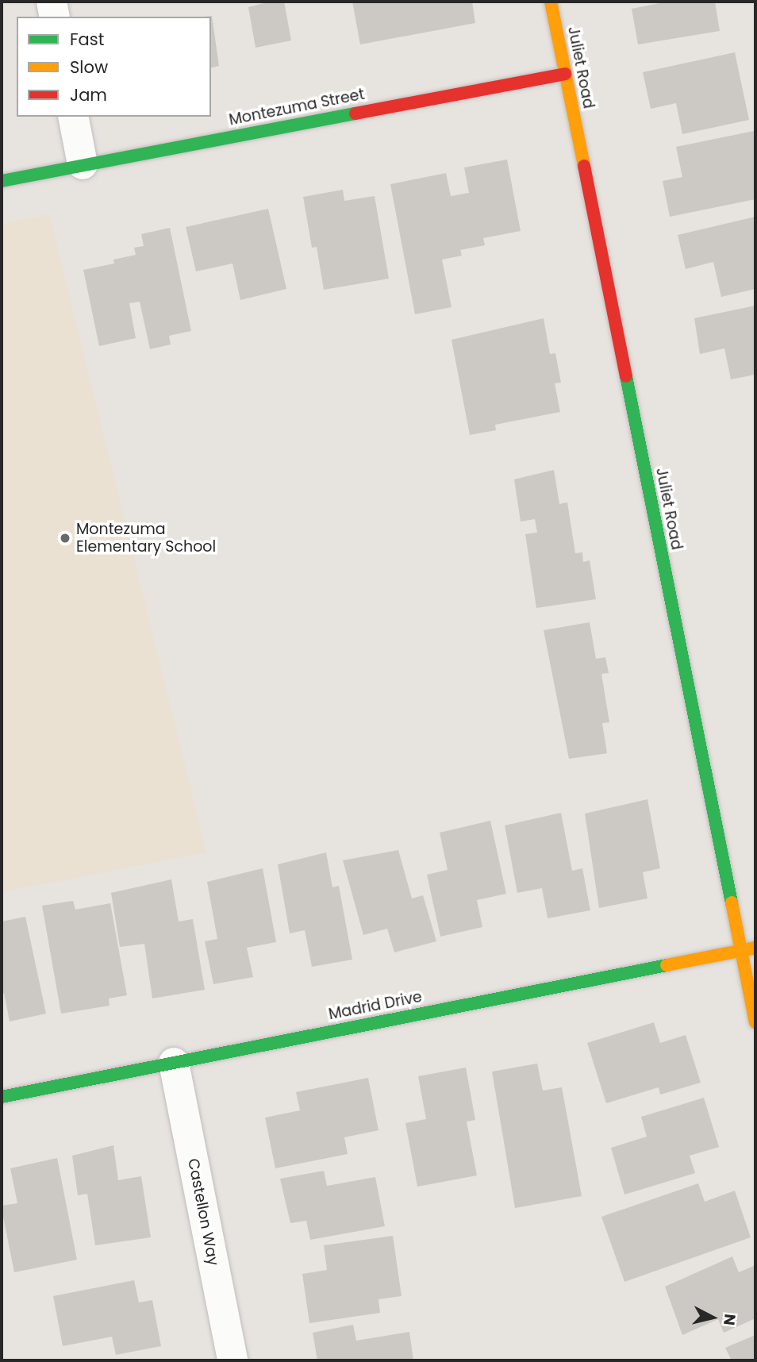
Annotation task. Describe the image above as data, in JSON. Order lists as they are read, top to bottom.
{
  "streets": {
    "street": [
      "Juliet Road",
      "Montezuma Street",
      "Madrid Drive",
      "Castellon Way"
    ]
  },
  "crossings": [
    ["Juliet Road", "Montezuma Street"],
    ["Juliet Road", "Madrid Drive"],
    ["Madrid Drive", "Castellon Way"]
  ],
  "places": ["Montezuma Elementary School"],
  "legend": ["Fast", "Slow", "Jam"],
  "north": "right"
}
